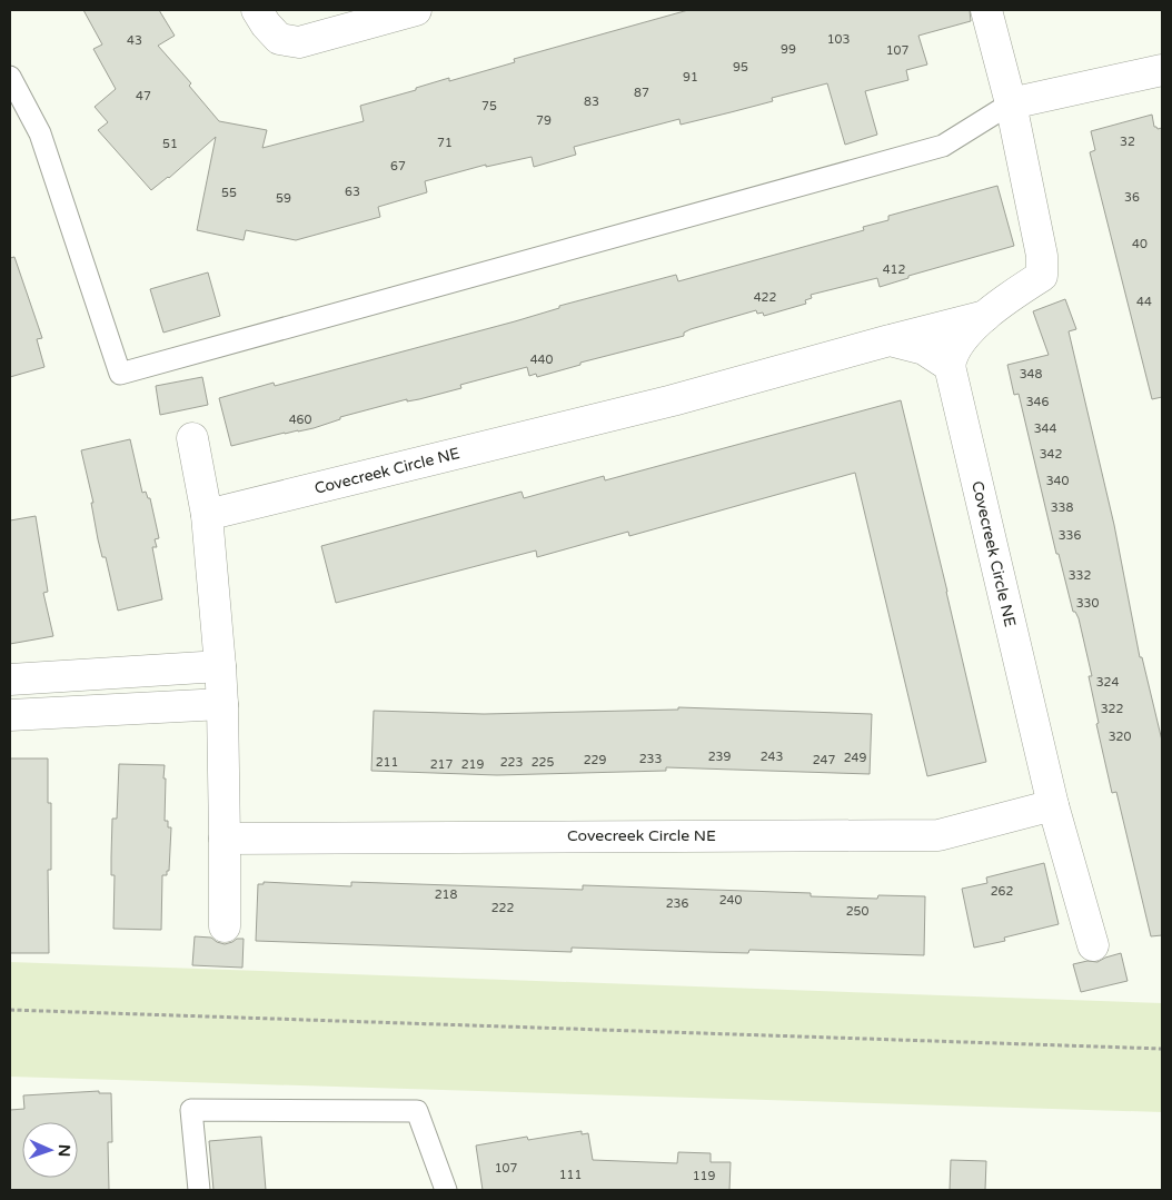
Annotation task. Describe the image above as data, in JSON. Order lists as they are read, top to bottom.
{
  "streets": {
    "street": ["Covecreek Circle NE"]
  },
  "house_numbers": [
    "103",
    "43",
    "99",
    "107",
    "95",
    "91",
    "87",
    "47",
    "83",
    "75",
    "79",
    "32",
    "71",
    "51",
    "67",
    "63",
    "55",
    "36",
    "59",
    "40",
    "412",
    "422",
    "44",
    "440",
    "348",
    "346",
    "460",
    "344",
    "342",
    "340",
    "338",
    "336",
    "332",
    "330",
    "324",
    "322",
    "320",
    "239",
    "243",
    "249",
    "233",
    "229",
    "247",
    "211",
    "223",
    "225",
    "217",
    "219",
    "262",
    "218",
    "240",
    "236",
    "222",
    "250",
    "107",
    "111",
    "119"
  ],
  "north": "right"
}
